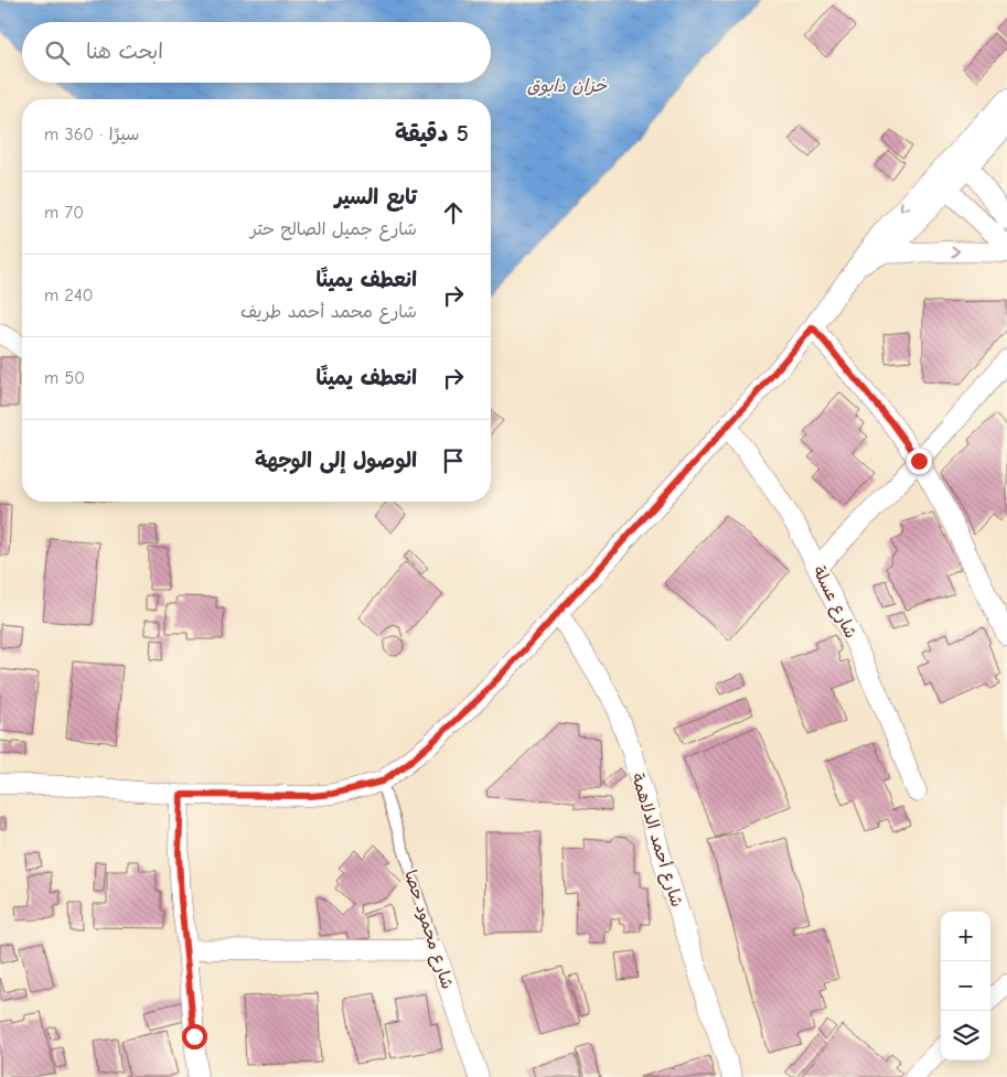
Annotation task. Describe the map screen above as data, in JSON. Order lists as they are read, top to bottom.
{
  "streets": {
    "street": ["شارع عسلة", "شارع أحمد الدلاهمة", "شارع محمود حصا"]
  },
  "water": ["خزان دابوق"],
  "page": {
    "search": "ابحث هنا",
    "heading": ["5 دقيقة", "سيرًا · 360 m"],
    "list": [
      ["تابع السير", "شارع جميل الصالح حتر", "70 m"],
      ["انعطف يمينًا", "شارع محمد أحمد طريف", "240 m"],
      ["انعطف يمينًا", "50 m"],
      "الوصول إلى الوجهة"
    ],
    "map_buttons": ["+", "−"]
  }
}
